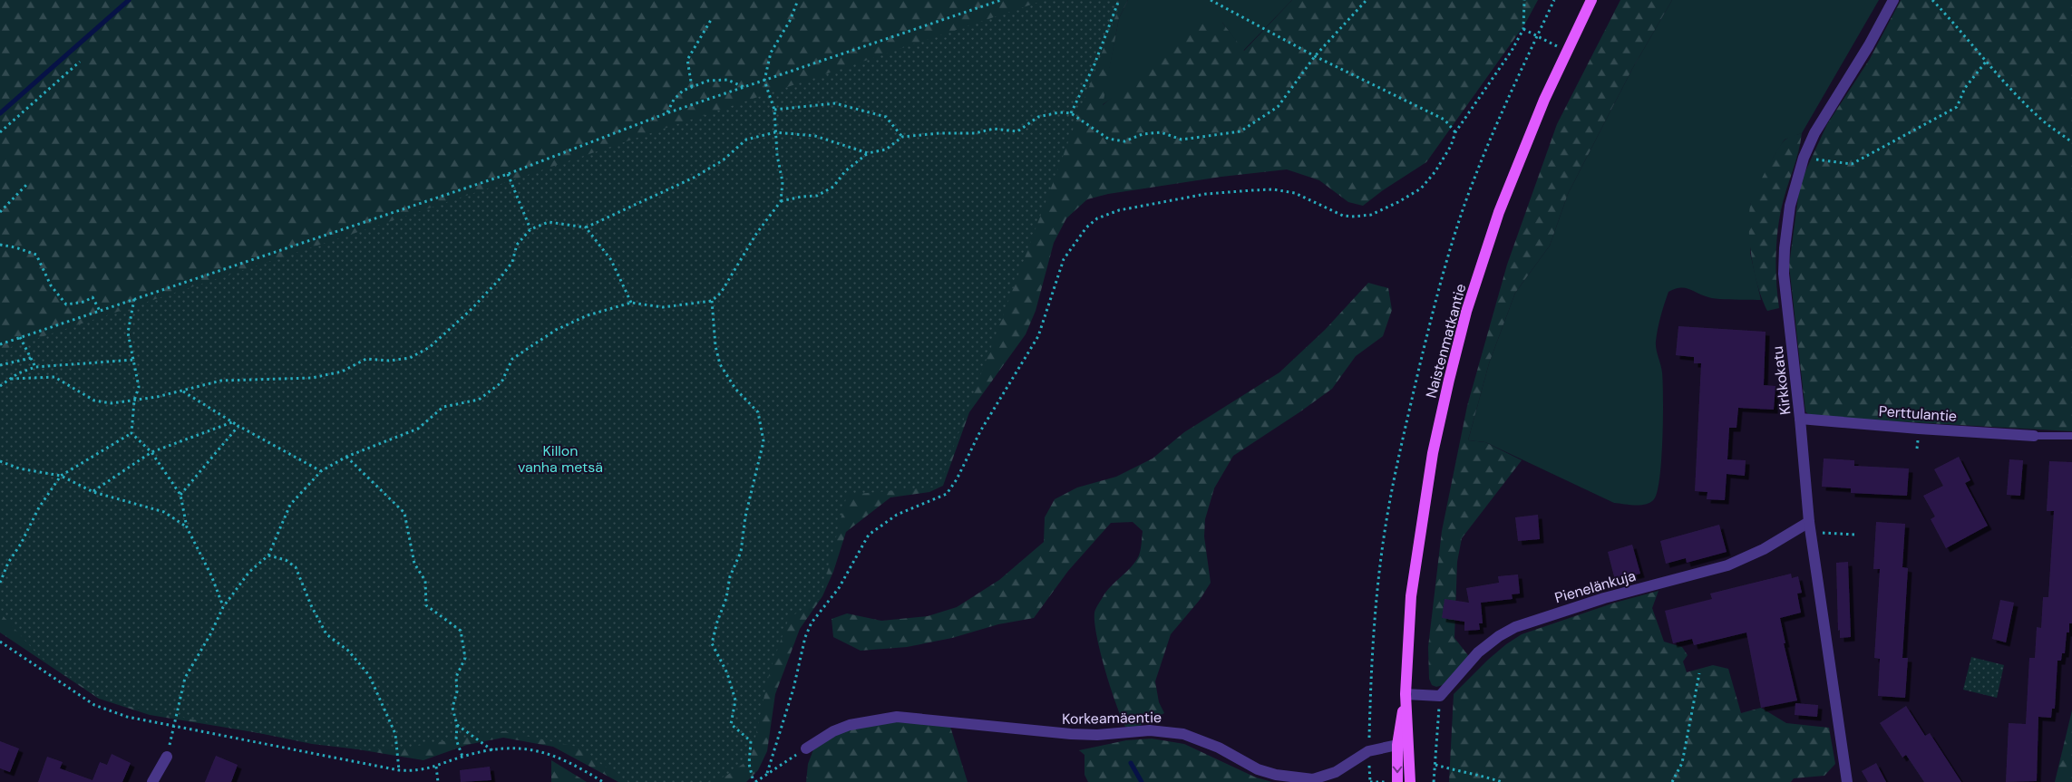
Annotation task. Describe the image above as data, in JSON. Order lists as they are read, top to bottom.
{
  "streets": {
    "main road": ["Naistenmatkantie"],
    "street": [
      "Kirkkokatu",
      "Perttulantie",
      "Pienelänkuja",
      "Korkeamäentie"
    ]
  },
  "crossings": [
    ["Naistenmatkantie", "Korkeamäentie"],
    ["Kirkkokatu", "Perttulantie"],
    ["Kirkkokatu", "Pienelänkuja"]
  ],
  "parks": ["Killon vanha metsä"]
}
